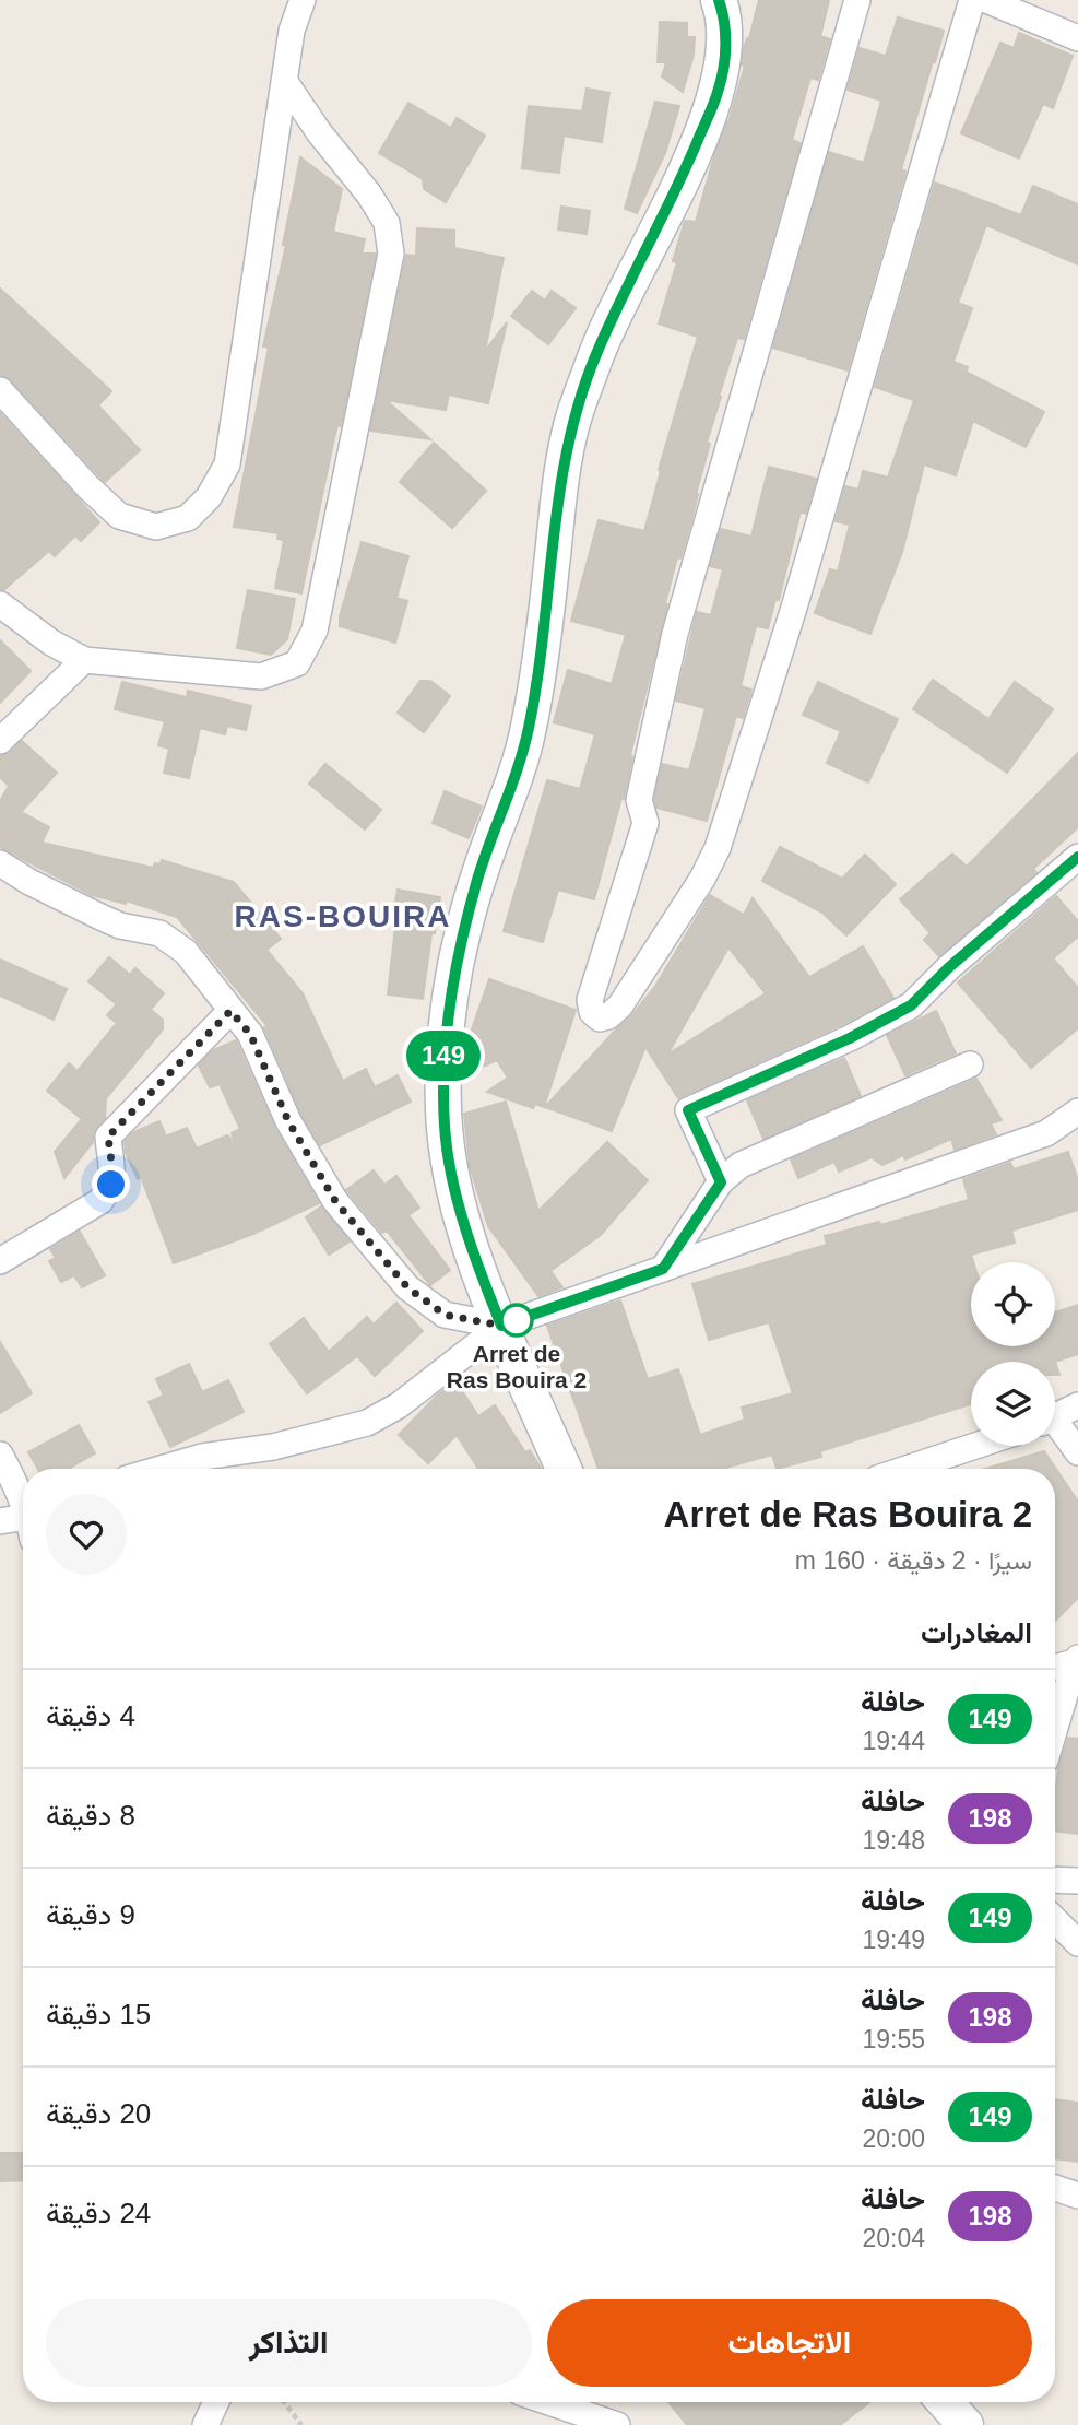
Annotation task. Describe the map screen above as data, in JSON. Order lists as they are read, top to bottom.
{
  "districts": ["RAS-BOUIRA"],
  "places": ["Arret de Ras Bouira 2"],
  "lines": ["bus line 149"],
  "page": {
    "on_map": "149",
    "heading": [
      ["Arret de Ras Bouira 2", "سيرًا · 2 دقيقة · 160 m"],
      "المغادرات"
    ],
    "list": [
      {
        "mark": "149",
        "name": "حافلة",
        "note": "19:44",
        "value": "4 دقيقة"
      },
      {
        "mark": "198",
        "name": "حافلة",
        "note": "19:48",
        "value": "8 دقيقة"
      },
      {
        "mark": "149",
        "name": "حافلة",
        "note": "19:49",
        "value": "9 دقيقة"
      },
      {
        "mark": "198",
        "name": "حافلة",
        "note": "19:55",
        "value": "15 دقيقة"
      },
      {
        "mark": "149",
        "name": "حافلة",
        "note": "20:00",
        "value": "20 دقيقة"
      },
      {
        "mark": "198",
        "name": "حافلة",
        "note": "20:04",
        "value": "24 دقيقة"
      }
    ],
    "buttons": ["الاتجاهات", "التذاكر"]
  }
}
